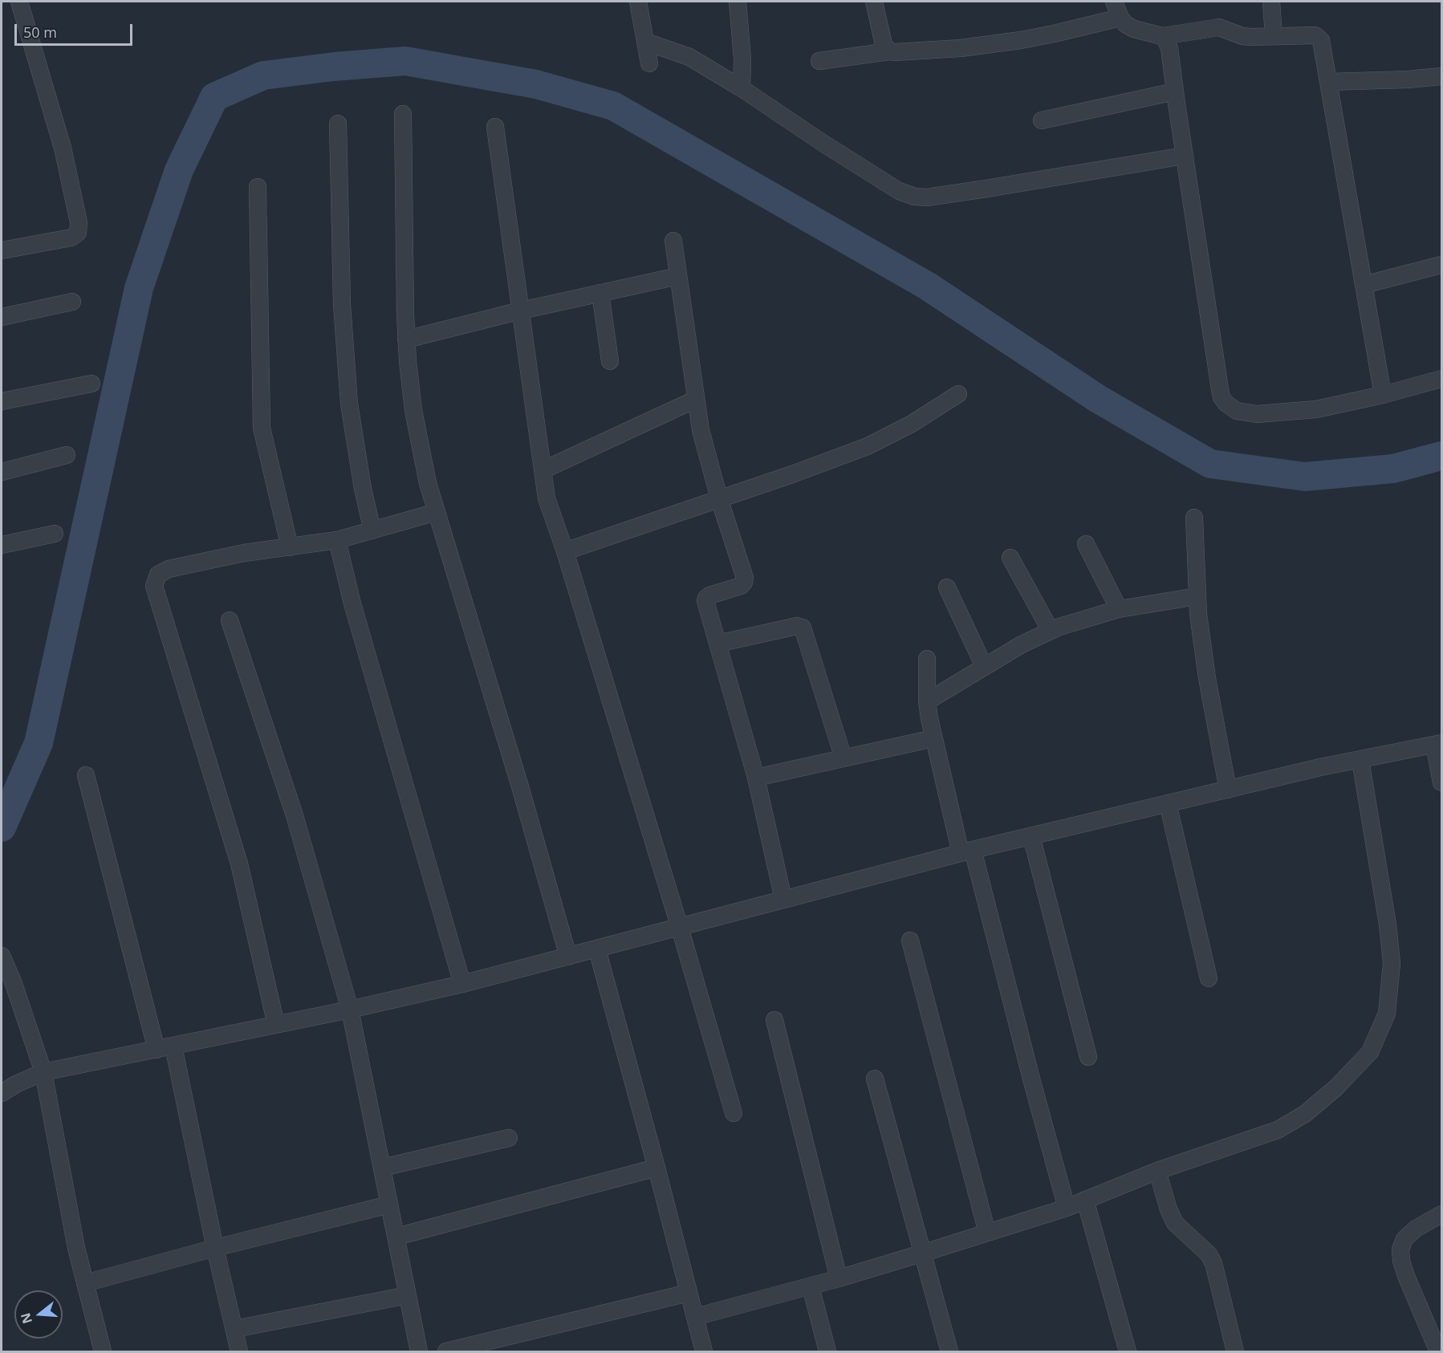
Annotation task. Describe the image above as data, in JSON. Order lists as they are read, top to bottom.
{
  "scale_bar": "50 m",
  "north": "left"
}
